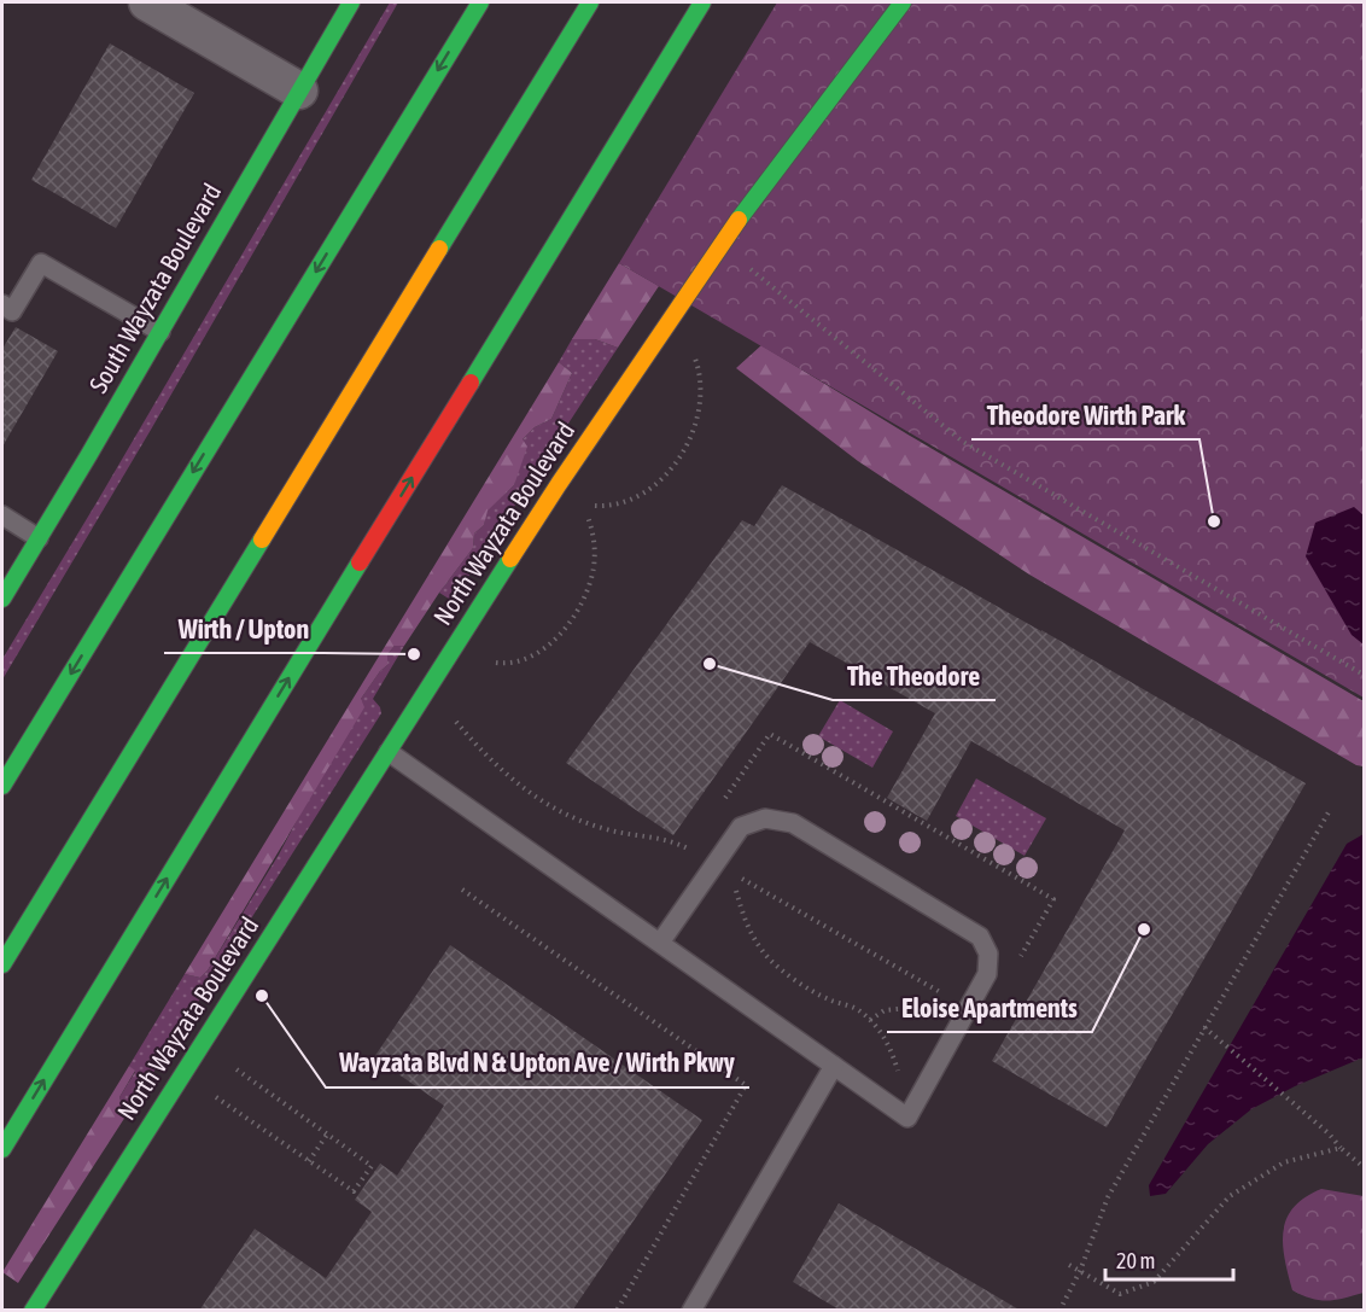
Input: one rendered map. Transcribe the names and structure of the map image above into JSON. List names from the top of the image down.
{
  "streets": {
    "main road": ["South Wayzata Boulevard", "North Wayzata Boulevard"]
  },
  "places": [
    "Theodore Wirth Park",
    "Wirth / Upton",
    "The Theodore",
    "Eloise Apartments",
    "Wayzata Blvd N & Upton Ave / Wirth Pkwy"
  ],
  "scale_bar": "20 m"
}
